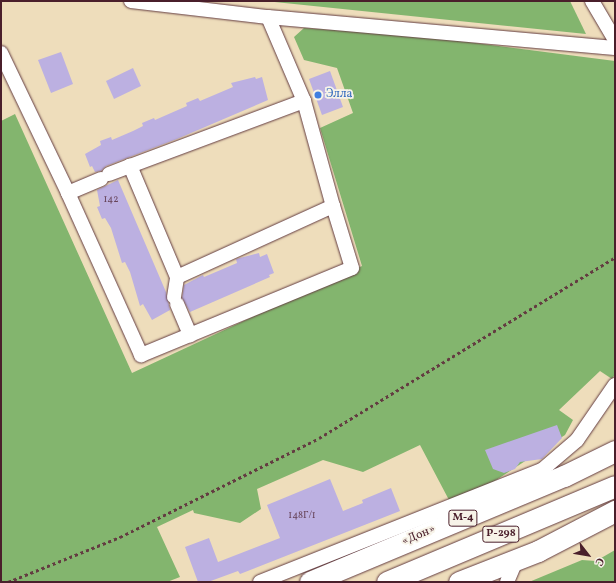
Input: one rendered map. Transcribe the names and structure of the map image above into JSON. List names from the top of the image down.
{
  "streets": {
    "highway": ["М-4", "Р-298", "«Дон»"]
  },
  "places": ["Элла"],
  "house_numbers": ["142", "148Г/1"],
  "north": "bottom right"
}
